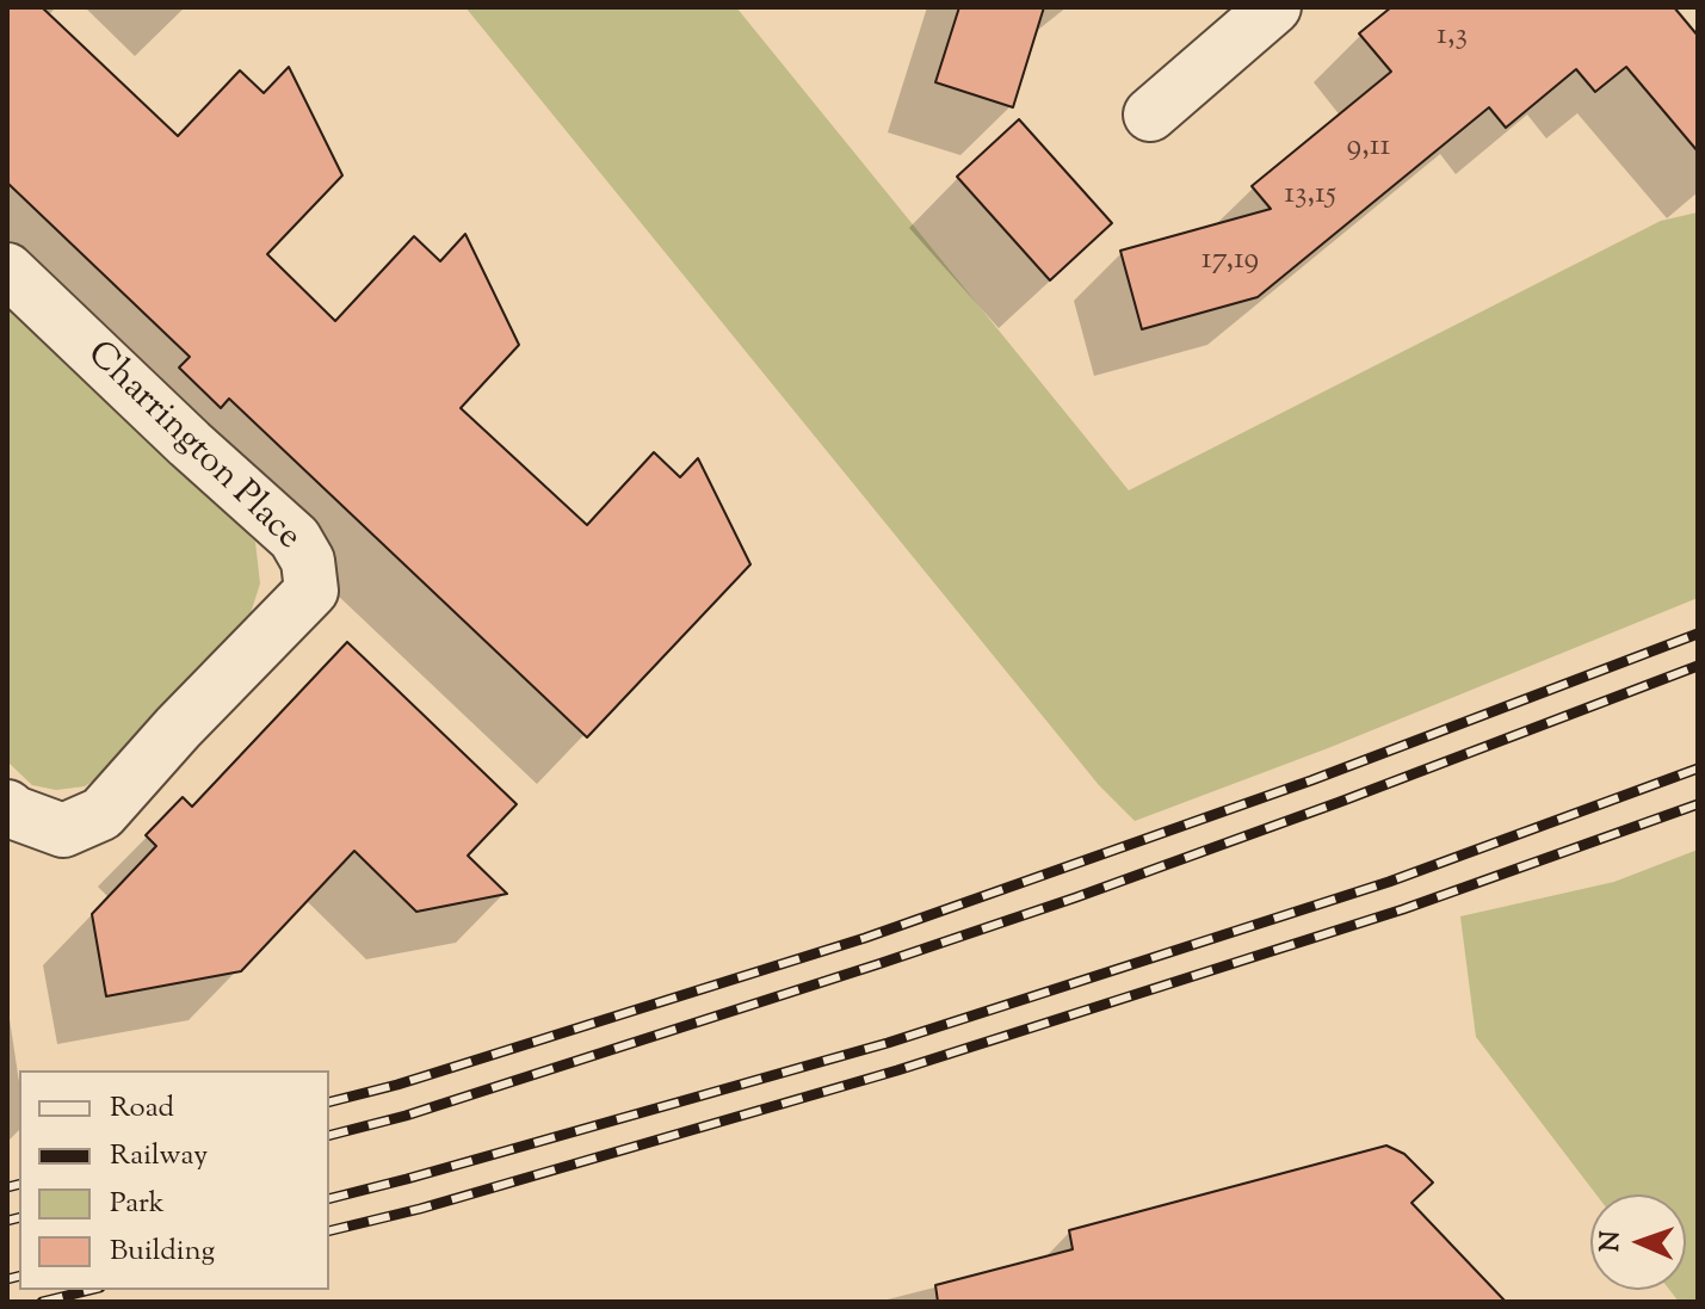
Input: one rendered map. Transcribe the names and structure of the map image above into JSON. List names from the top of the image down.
{
  "streets": {
    "street": ["Charrington Place"]
  },
  "house_numbers": [
    "1,3",
    "9,11",
    "13,15",
    "17,19"
  ],
  "legend": [
    "Road",
    "Railway",
    "Park",
    "Building"
  ],
  "north": "left"
}
